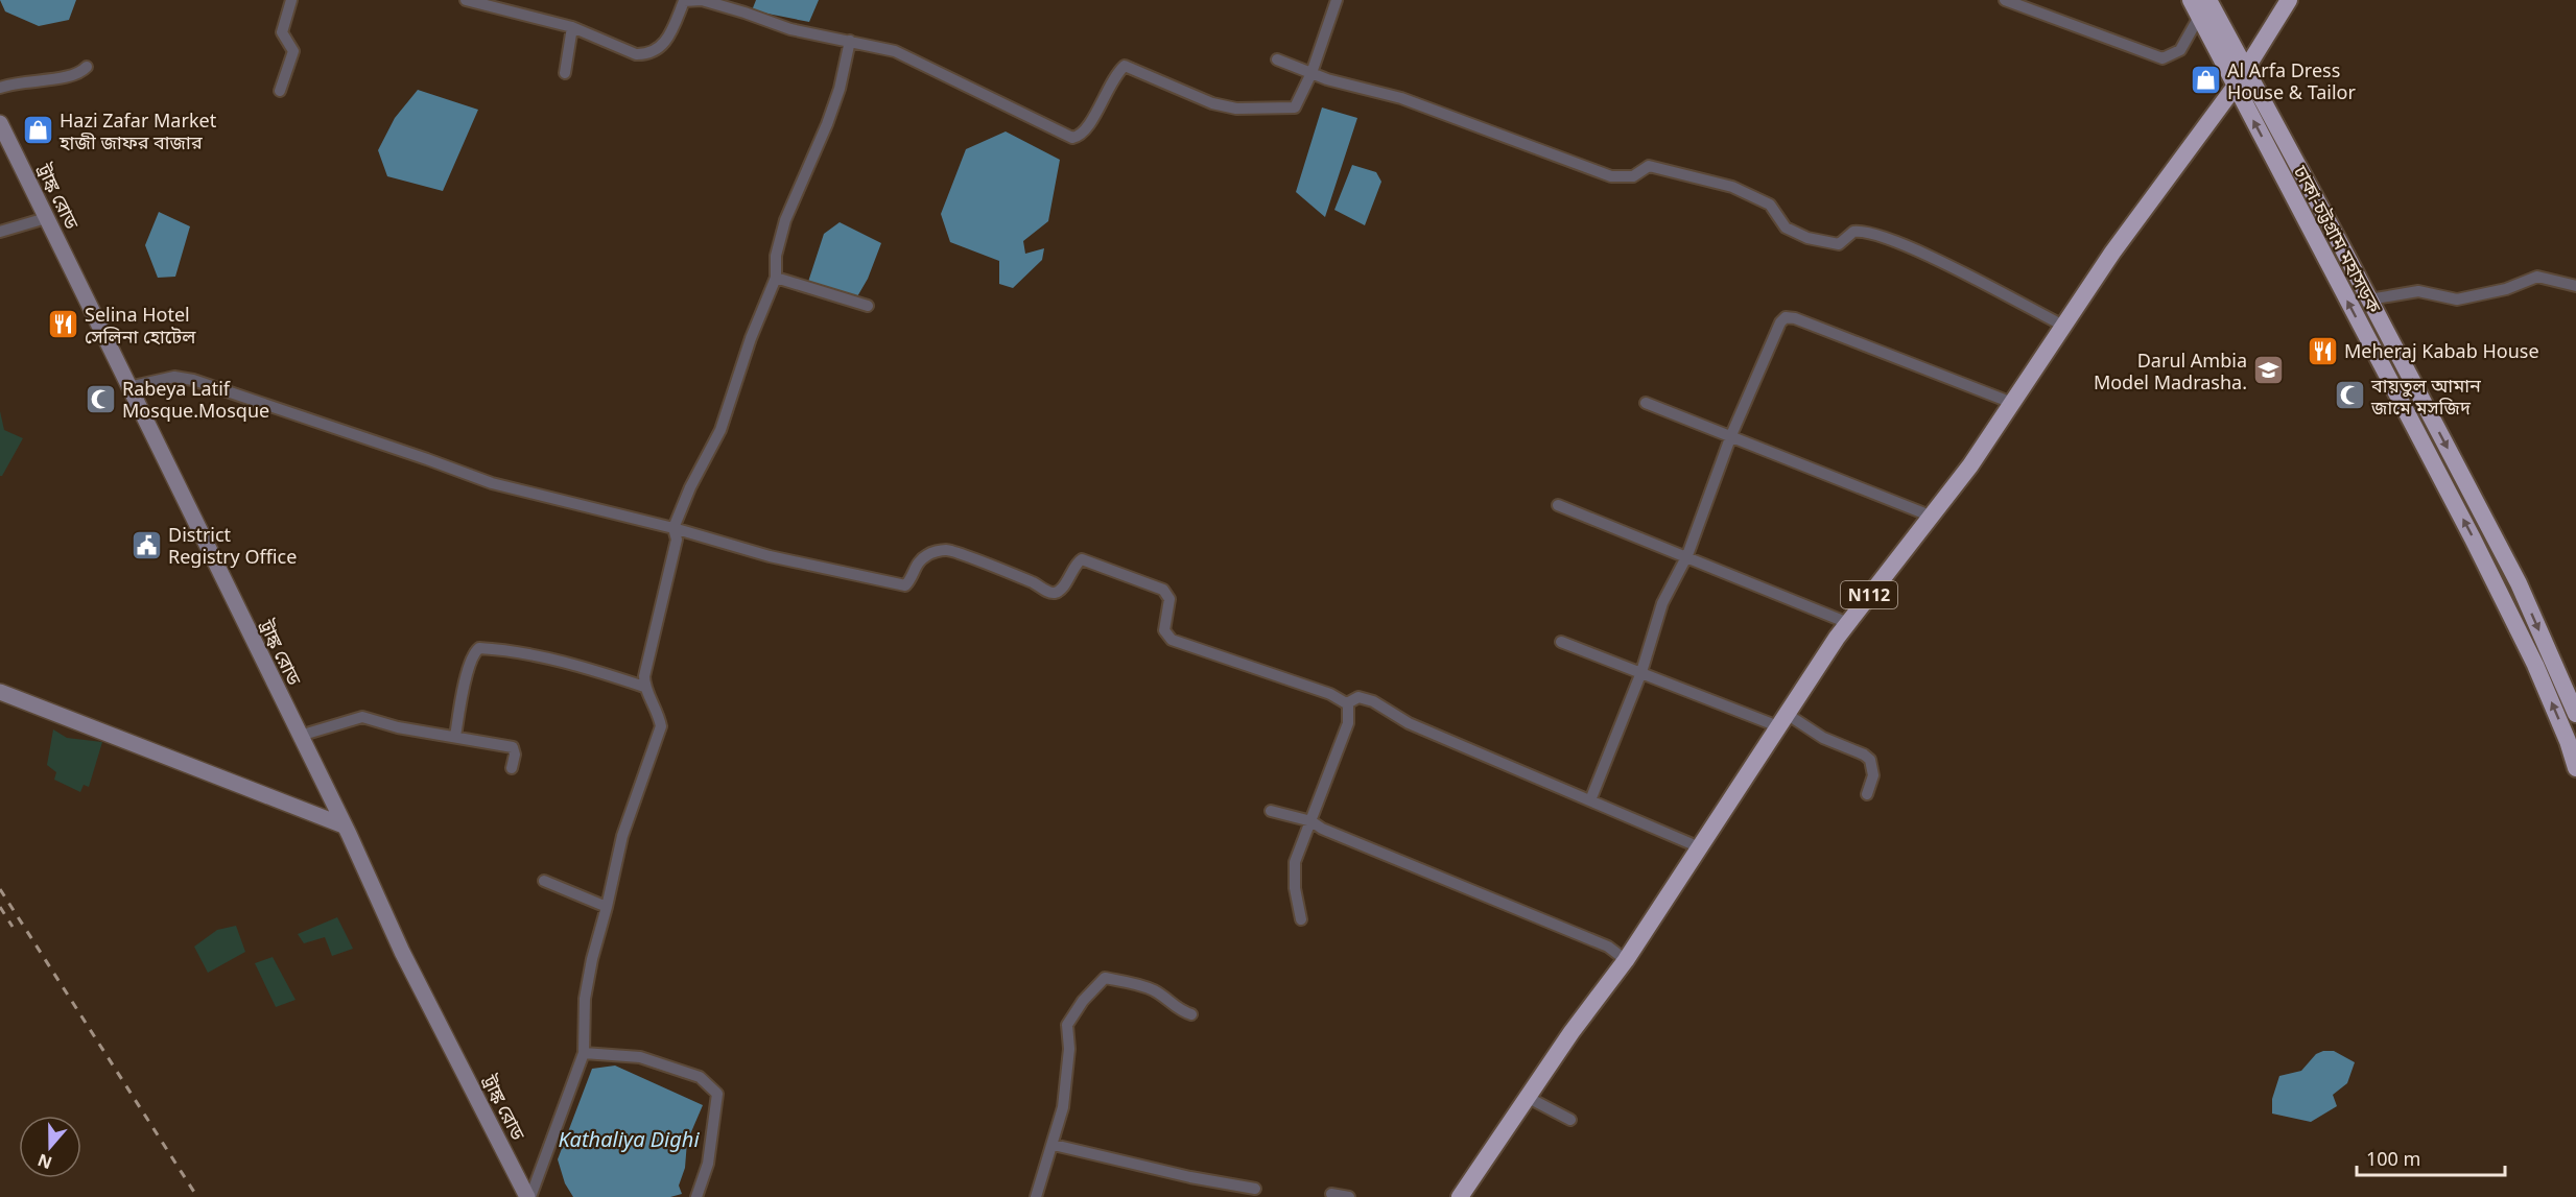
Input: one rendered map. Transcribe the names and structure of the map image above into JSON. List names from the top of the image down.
{
  "streets": {
    "highway": ["ঢাকা-চট্টগ্রাম মহাসড়ক", "N112"],
    "main road": ["ট্রাঙ্ক রোড"]
  },
  "crossings": [
    ["ঢাকা-চট্টগ্রাম মহাসড়ক", "N112"]
  ],
  "water": ["Kathaliya Dighi"],
  "places": {
    "shop": ["Al Arfa Dress House & Tailor", "Hazi Zafar Market হাজী জাফর বাজার"],
    "restaurant": ["Selina Hotel সেলিনা হোটেল", "Meheraj Kabab House"],
    "school or university": ["Darul Ambia Model Madrasha."],
    "mosque": ["বায়তুল আমান জামে মসজিদ", "Rabeya Latif Mosque.Mosque"],
    "public building": ["District Registry Office"]
  },
  "scale_bar": "100 m",
  "north": "bottom"
}
